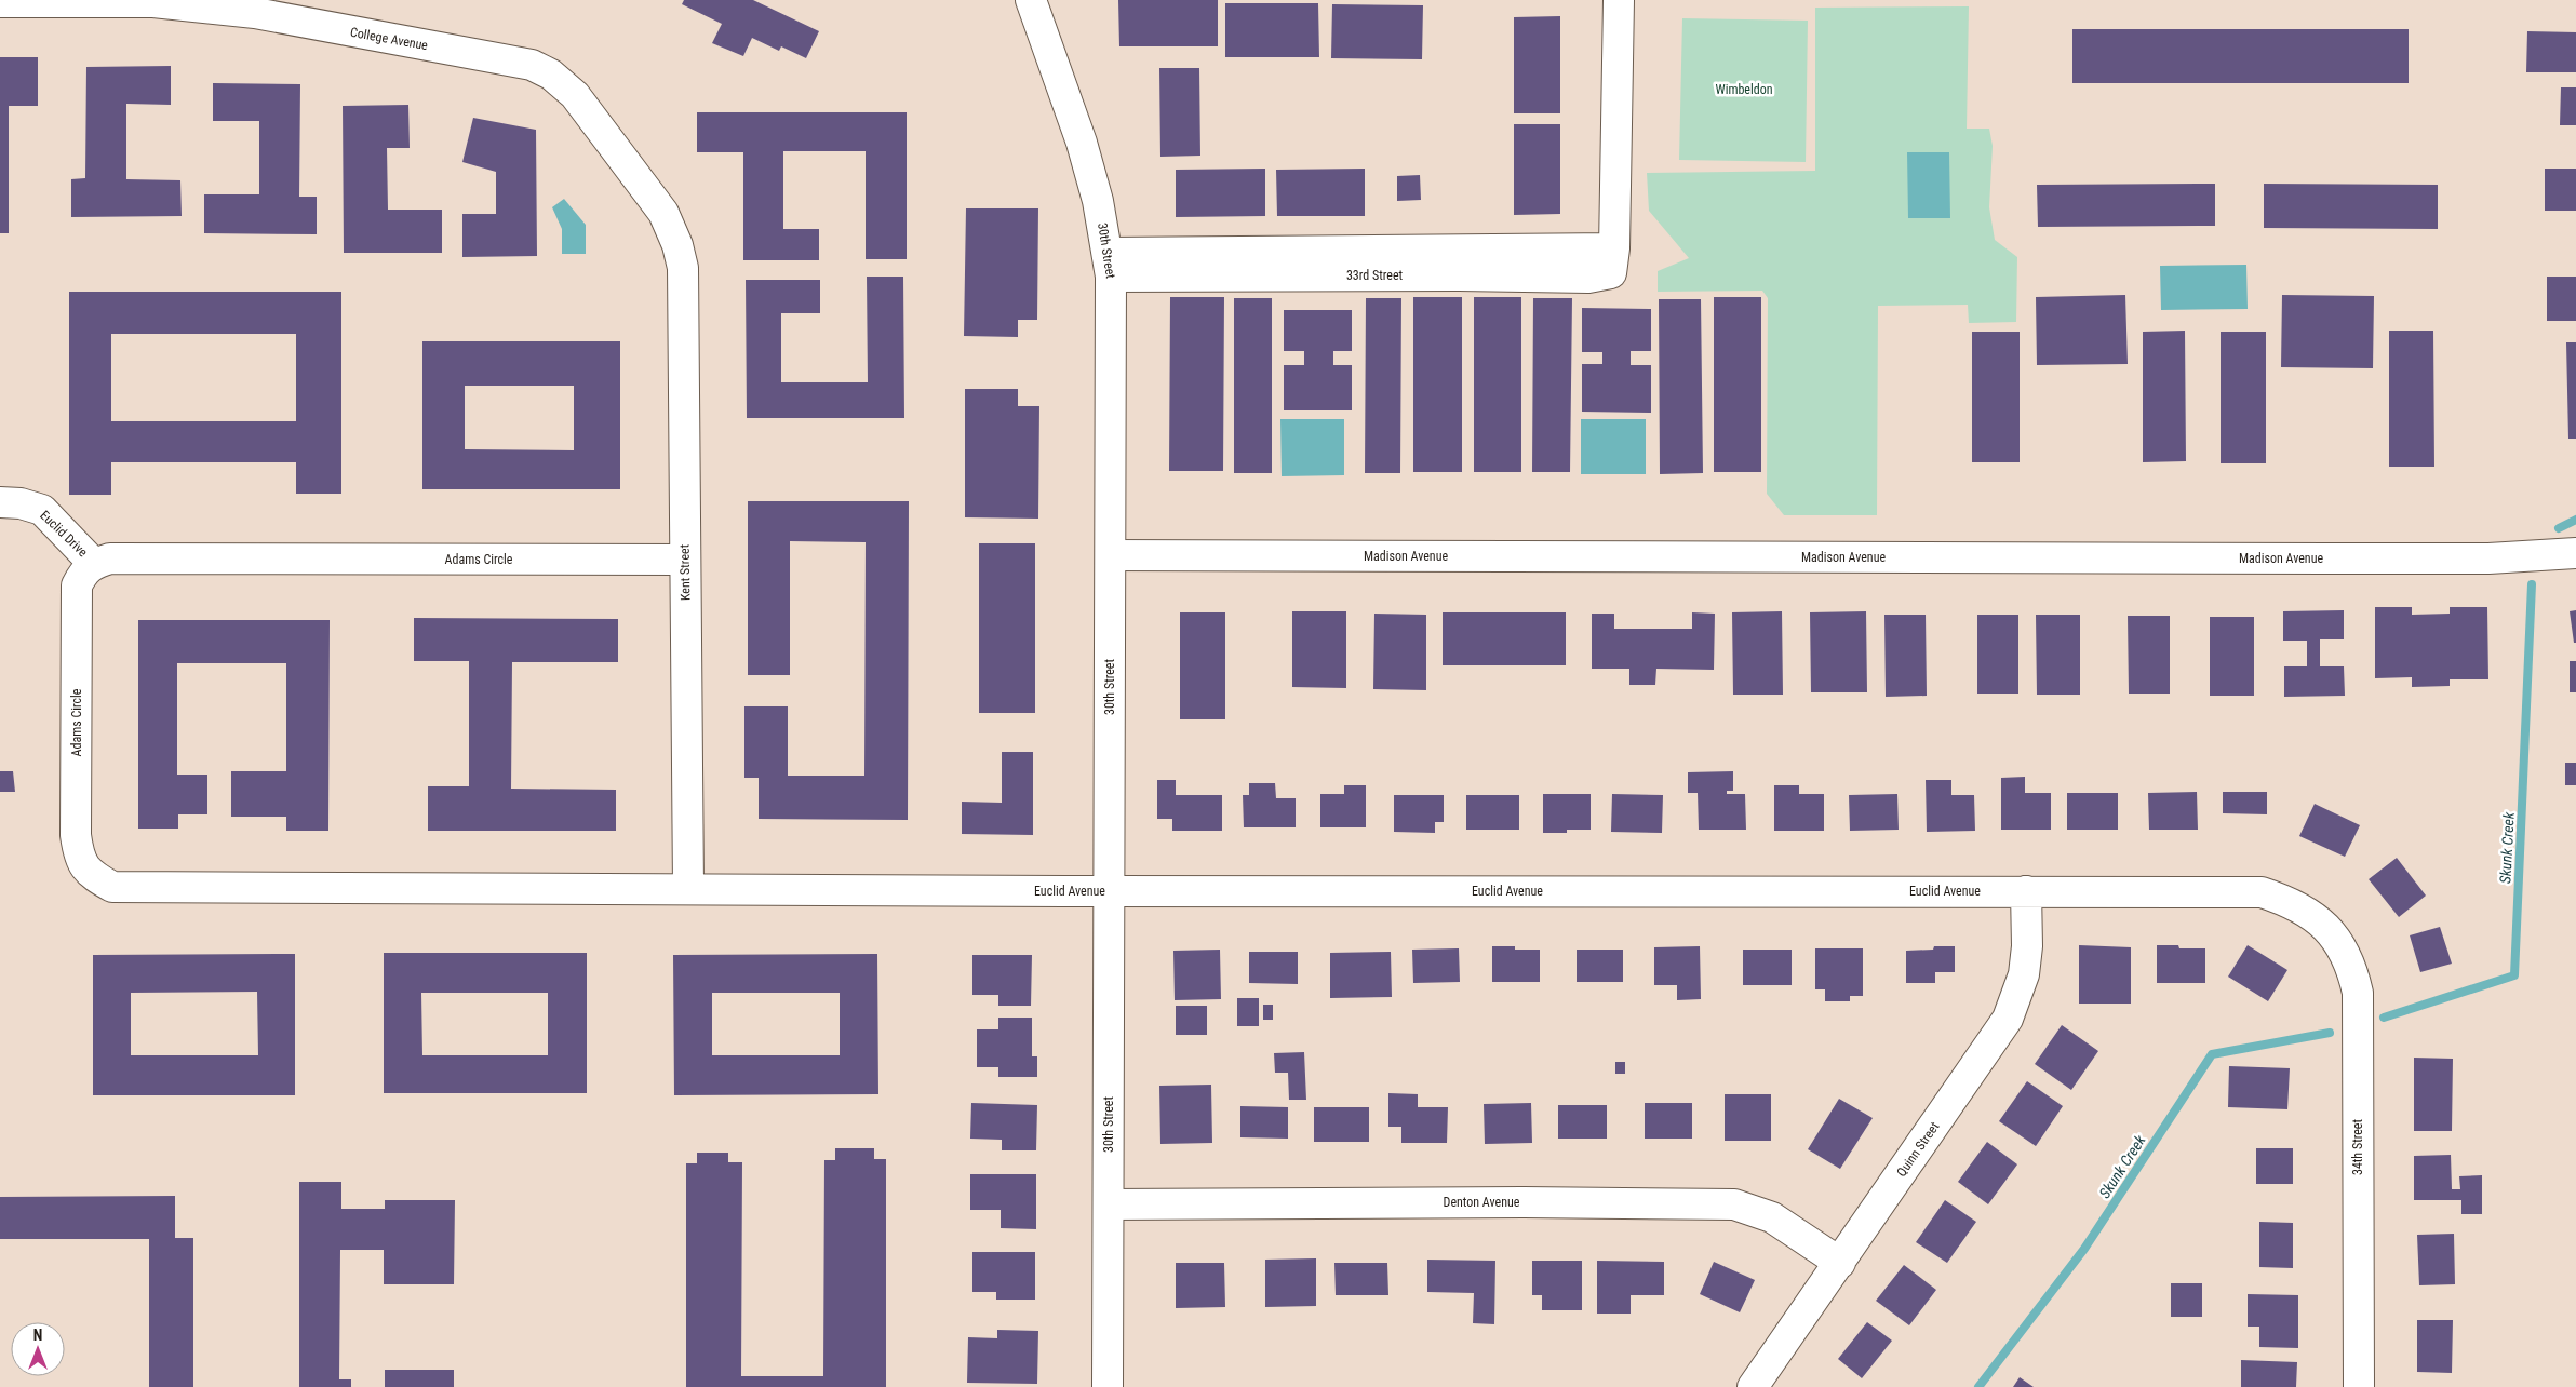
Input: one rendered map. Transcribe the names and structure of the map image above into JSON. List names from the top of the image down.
{
  "streets": {
    "street": [
      "College Avenue",
      "30th Street",
      "33rd Street",
      "Euclid Drive",
      "Madison Avenue",
      "Adams Circle",
      "Kent Street",
      "Euclid Avenue",
      "34th Street",
      "Quinn Street",
      "Denton Avenue"
    ]
  },
  "crossings": [
    ["College Avenue", "Kent Street"],
    ["30th Street", "33rd Street"],
    ["30th Street", "Madison Avenue"],
    ["30th Street", "Euclid Avenue"],
    ["30th Street", "Denton Avenue"],
    ["Euclid Drive", "Adams Circle"],
    ["Adams Circle", "Kent Street"],
    ["Adams Circle", "Euclid Avenue"],
    ["Kent Street", "Euclid Avenue"],
    ["Euclid Avenue", "34th Street"],
    ["Euclid Avenue", "Quinn Street"],
    ["Quinn Street", "Denton Avenue"]
  ],
  "water": ["Skunk Creek"],
  "parks": ["Wimbeldon"],
  "north": "top"
}
